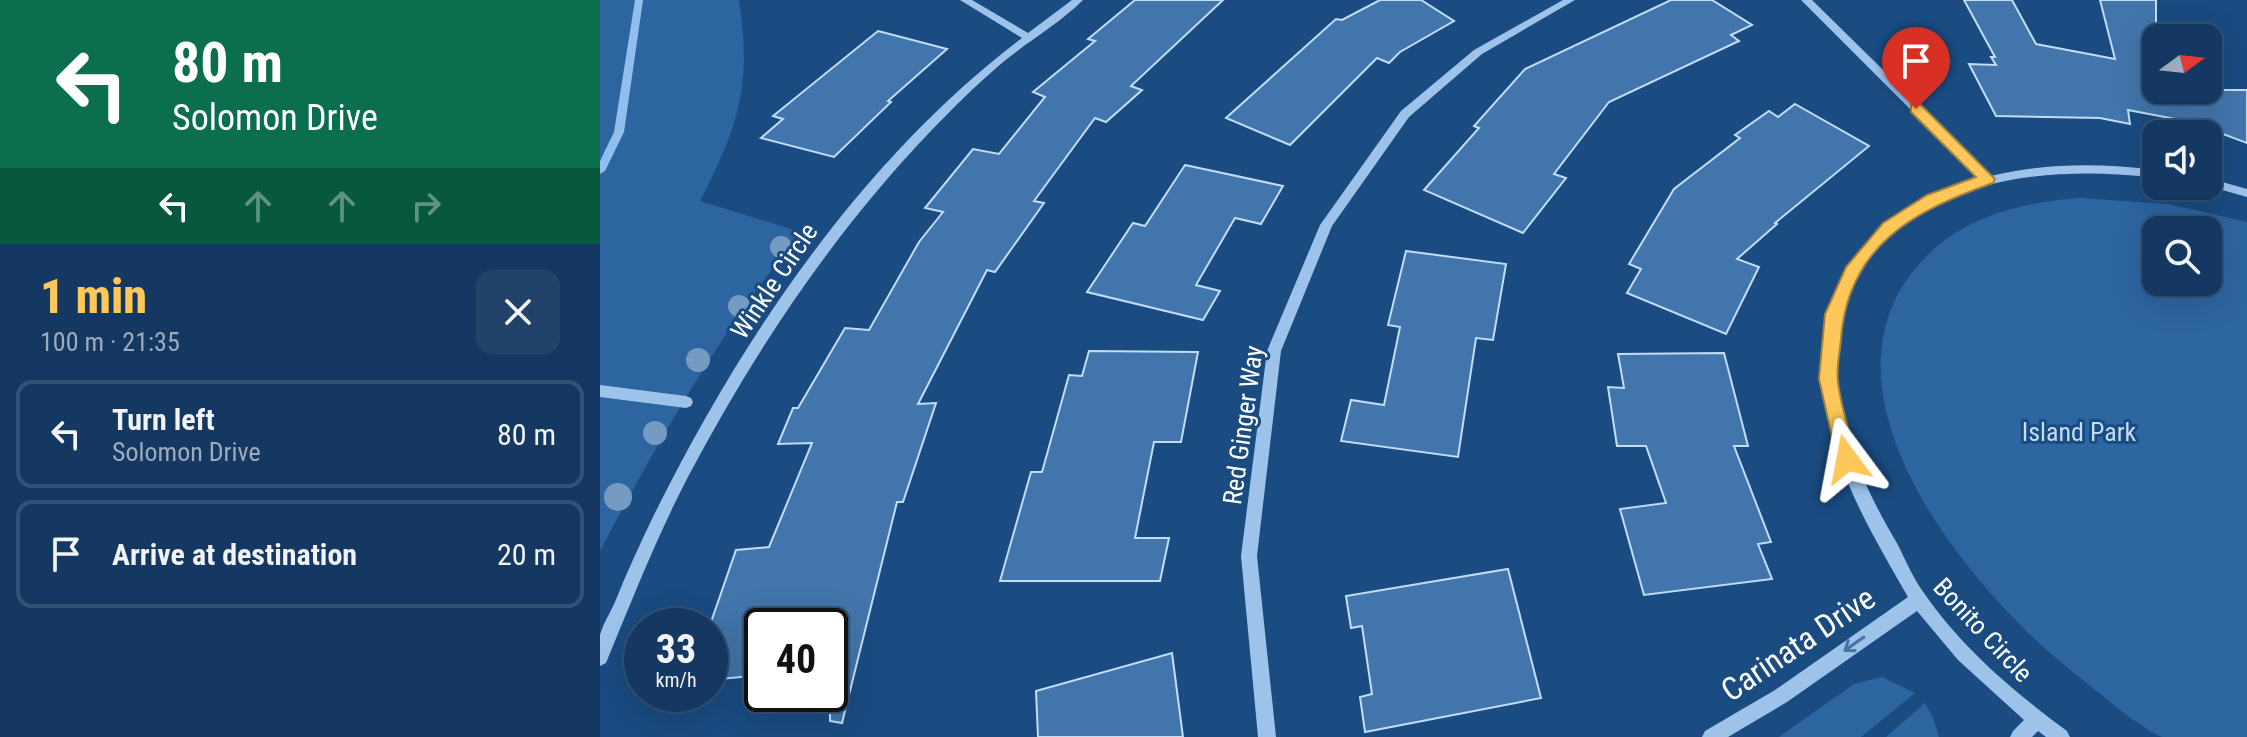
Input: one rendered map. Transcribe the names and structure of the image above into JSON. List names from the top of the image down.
{
  "streets": {
    "street": [
      "Winkle Circle",
      "Red Ginger Way",
      "Bonito Circle",
      "Carinata Drive"
    ]
  },
  "crossings": [
    ["Bonito Circle", "Carinata Drive"]
  ],
  "one_way": ["Carinata Drive"],
  "parks": ["Island Park"],
  "north": "right",
  "page": {
    "turn": ["80 m", "Solomon Drive"],
    "heading": ["1 min", "100 m · 21:35"],
    "list": [
      {
        "name": "Turn left",
        "note": "Solomon Drive",
        "value": "80 m"
      },
      {
        "name": "Arrive at destination",
        "value": "20 m"
      }
    ],
    "speed": "33 km/h",
    "limit": "40"
  }
}
